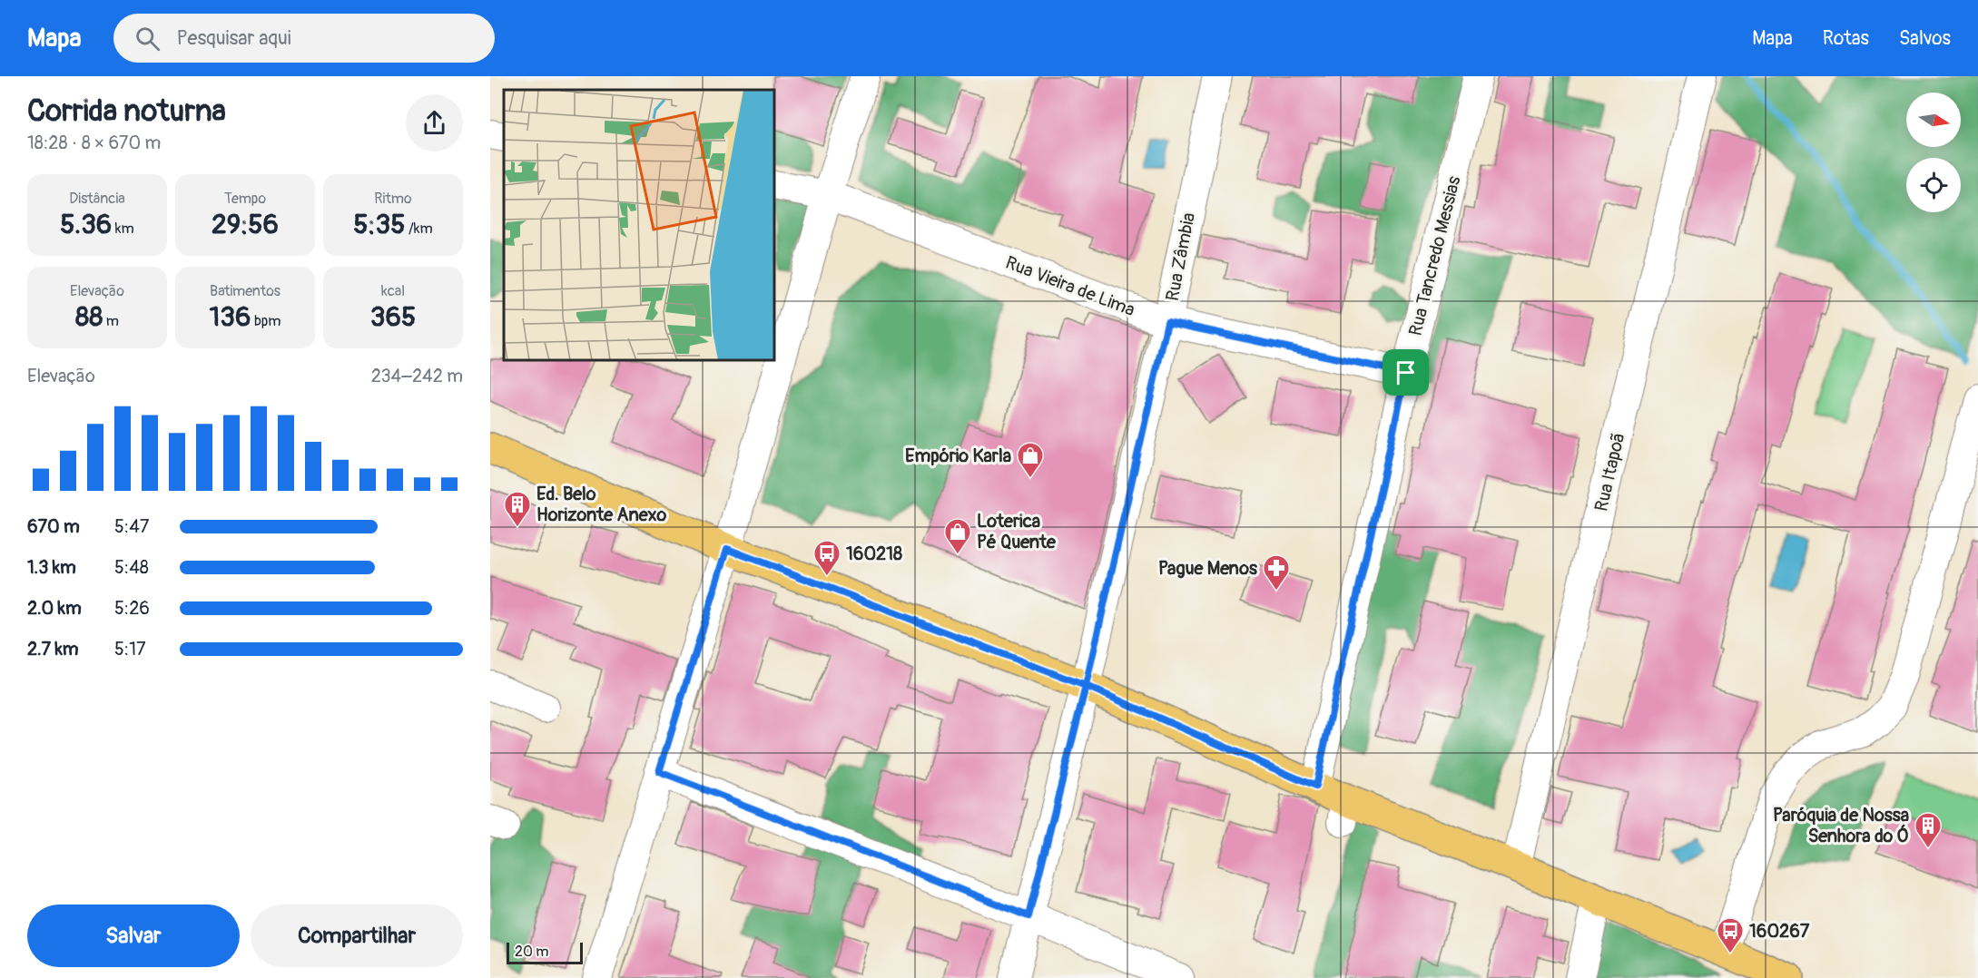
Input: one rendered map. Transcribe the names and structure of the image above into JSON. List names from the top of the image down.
{
  "streets": {
    "street": [
      "Rua Tancredo Messias",
      "Rua Zâmbia",
      "Rua Vieira de Lima",
      "Rua Itapoã"
    ]
  },
  "crossings": [
    ["Rua Tancredo Messias", "Rua Vieira de Lima"],
    ["Rua Zâmbia", "Rua Vieira de Lima"]
  ],
  "places": {
    "shop": ["Empório Karla", "Loterica Pé Quente"],
    "building": ["Ed. Belo Horizonte Anexo", "Paróquia de Nossa Senhora do Ó"],
    "bus stop": ["160218", "160267"],
    "pharmacy": ["Pague Menos"]
  },
  "scale_bar": "20 m",
  "north": "right",
  "page": {
    "header": "Mapa",
    "search": "Pesquisar aqui",
    "nav": ["Mapa", "Rotas", "Salvos"],
    "heading": ["Corrida noturna", "18:28 · 8 × 670 m"],
    "stats": [
      ["Distância", "5.36 km"],
      ["Tempo", "29:56"],
      ["Ritmo", "5:35 /km"],
      ["Elevação", "88 m"],
      ["Batimentos", "136 bpm"],
      ["kcal", "365"]
    ],
    "chart": ["Elevação", "234–242 m"],
    "list": [
      {
        "name": "670 m",
        "note": "5:47"
      },
      {
        "name": "1.3 km",
        "note": "5:48"
      },
      {
        "name": "2.0 km",
        "note": "5:26"
      },
      {
        "name": "2.7 km",
        "note": "5:17"
      }
    ],
    "buttons": ["Salvar", "Compartilhar"],
    "scale": "20 m"
  }
}
